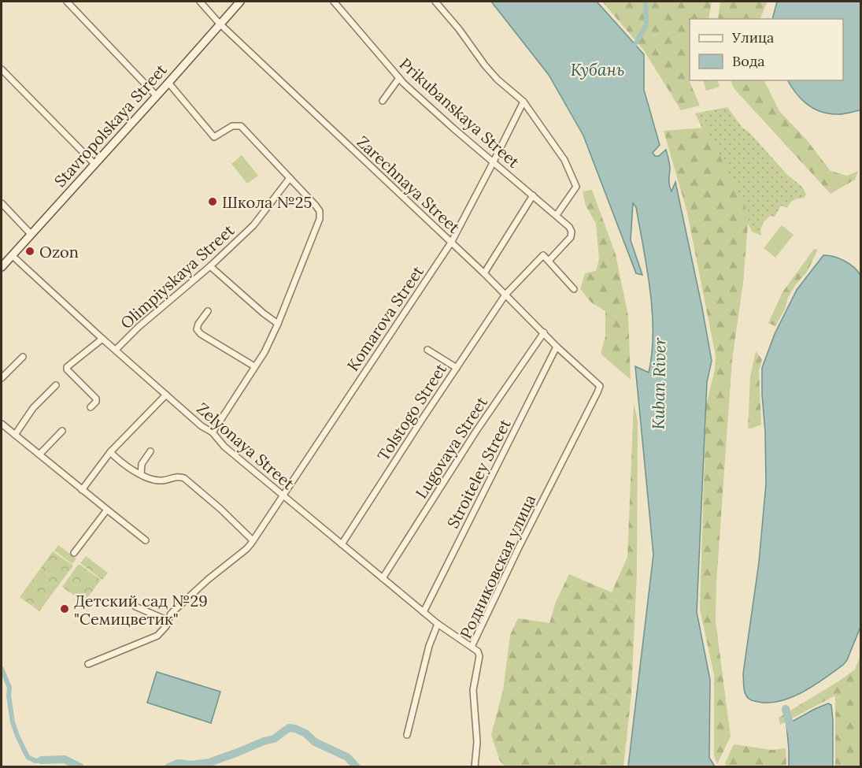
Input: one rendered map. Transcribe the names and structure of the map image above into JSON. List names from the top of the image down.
{
  "streets": {
    "main road": ["Stavropolskaya Street"],
    "street": [
      "Prikubanskaya Street",
      "Zarechnaya Street",
      "Olimpiyskaya Street",
      "Komarova Street",
      "Tolstogo Street",
      "Zelyonaya Street",
      "Lugovaya Street",
      "Stroiteley Street",
      "Родниковская улица"
    ]
  },
  "crossings": [
    ["Prikubanskaya Street", "Komarova Street"],
    ["Prikubanskaya Street", "Tolstogo Street"],
    ["Stavropolskaya Street", "Zarechnaya Street"],
    ["Stavropolskaya Street", "Zelyonaya Street"],
    ["Zarechnaya Street", "Komarova Street"],
    ["Zarechnaya Street", "Tolstogo Street"],
    ["Zarechnaya Street", "Lugovaya Street"],
    ["Zarechnaya Street", "Stroiteley Street"],
    ["Zarechnaya Street", "Родниковская улица"],
    ["Olimpiyskaya Street", "Zelyonaya Street"],
    ["Komarova Street", "Zelyonaya Street"],
    ["Tolstogo Street", "Zelyonaya Street"],
    ["Zelyonaya Street", "Lugovaya Street"],
    ["Zelyonaya Street", "Stroiteley Street"],
    ["Zelyonaya Street", "Родниковская улица"]
  ],
  "water": ["Кубань", "Kuban River"],
  "places": ["Школа №25", "Ozon", "Детский сад №29 \"Семицветик\""],
  "legend": ["Улица", "Вода"]
}
